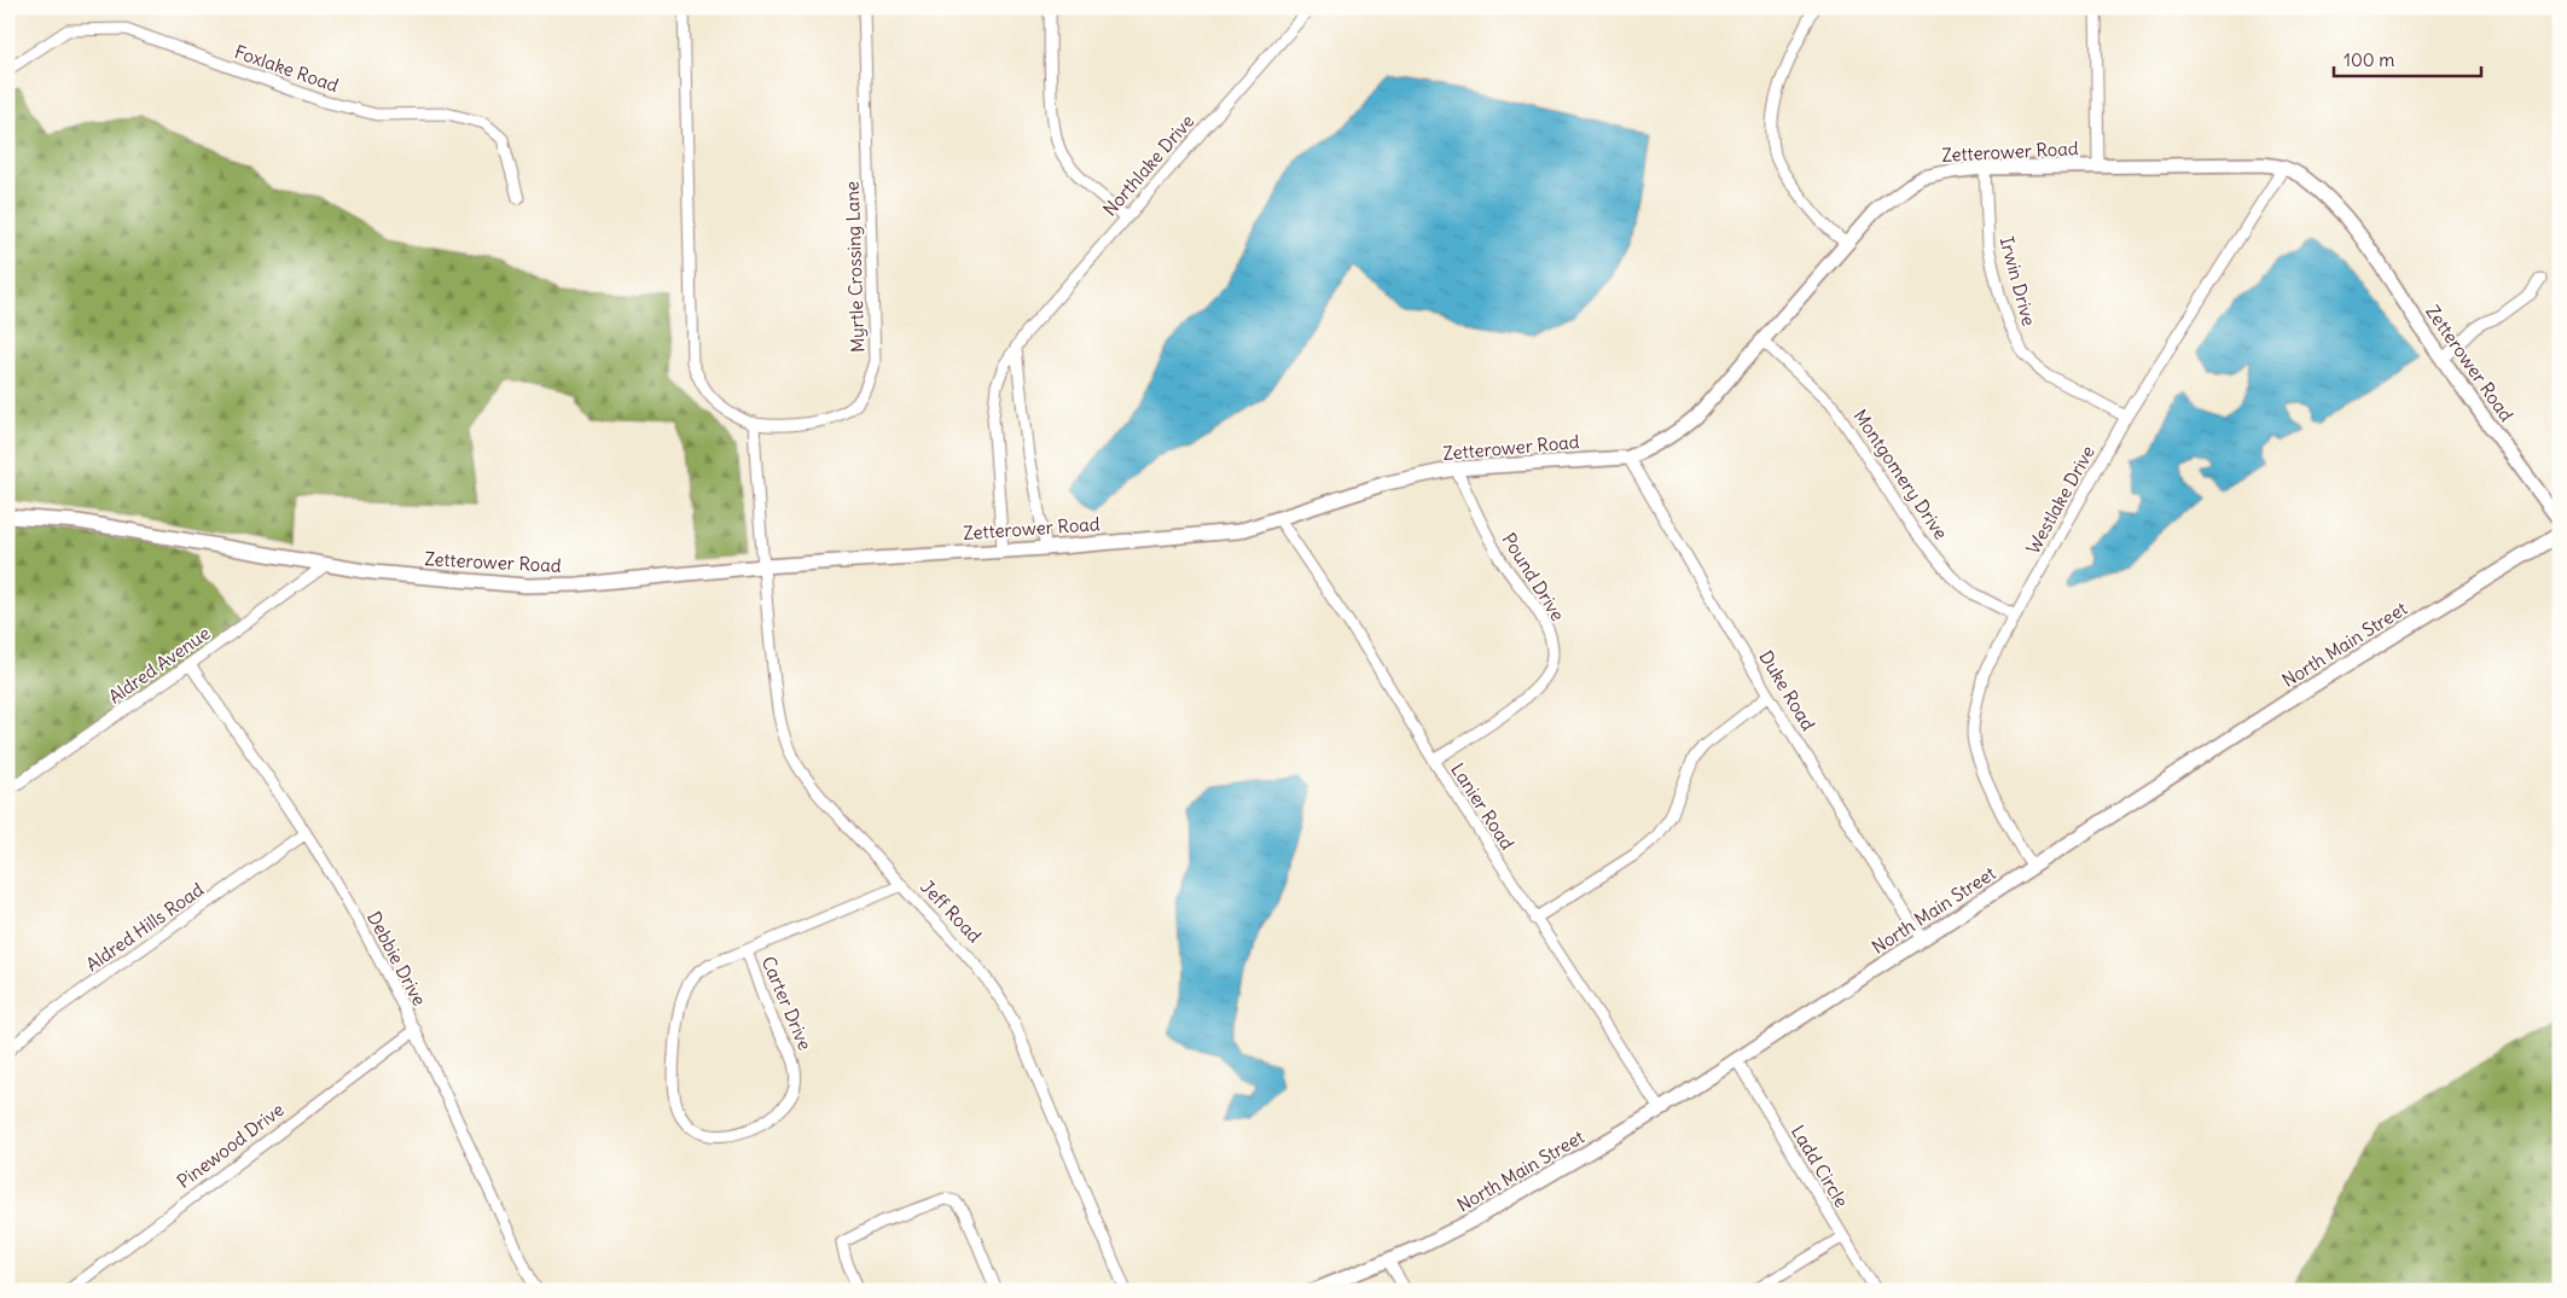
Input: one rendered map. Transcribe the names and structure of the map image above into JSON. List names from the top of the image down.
{
  "streets": {
    "street": [
      "Foxlake Road",
      "Zetterower Road",
      "Northlake Drive",
      "Myrtle Crossing Lane",
      "Irwin Drive",
      "Montgomery Drive",
      "Westlake Drive",
      "Pound Drive",
      "North Main Street",
      "Aldred Avenue",
      "Duke Road",
      "Lanier Road",
      "Jeff Road",
      "Aldred Hills Road",
      "Debbie Drive",
      "Carter Drive",
      "Pinewood Drive",
      "Ladd Circle"
    ]
  },
  "crossings": [
    ["Zetterower Road", "Northlake Drive"],
    ["Zetterower Road", "Irwin Drive"],
    ["Zetterower Road", "Montgomery Drive"],
    ["Zetterower Road", "Westlake Drive"],
    ["Zetterower Road", "Pound Drive"],
    ["Zetterower Road", "Aldred Avenue"],
    ["Zetterower Road", "Duke Road"],
    ["Zetterower Road", "Lanier Road"],
    ["Zetterower Road", "Jeff Road"],
    ["Myrtle Crossing Lane", "Jeff Road"],
    ["Irwin Drive", "Westlake Drive"],
    ["Montgomery Drive", "Westlake Drive"],
    ["Westlake Drive", "North Main Street"],
    ["Pound Drive", "Lanier Road"],
    ["North Main Street", "Duke Road"],
    ["North Main Street", "Lanier Road"],
    ["North Main Street", "Ladd Circle"],
    ["Aldred Avenue", "Debbie Drive"],
    ["Jeff Road", "Carter Drive"],
    ["Aldred Hills Road", "Debbie Drive"],
    ["Debbie Drive", "Pinewood Drive"]
  ],
  "scale_bar": "100 m"
}
